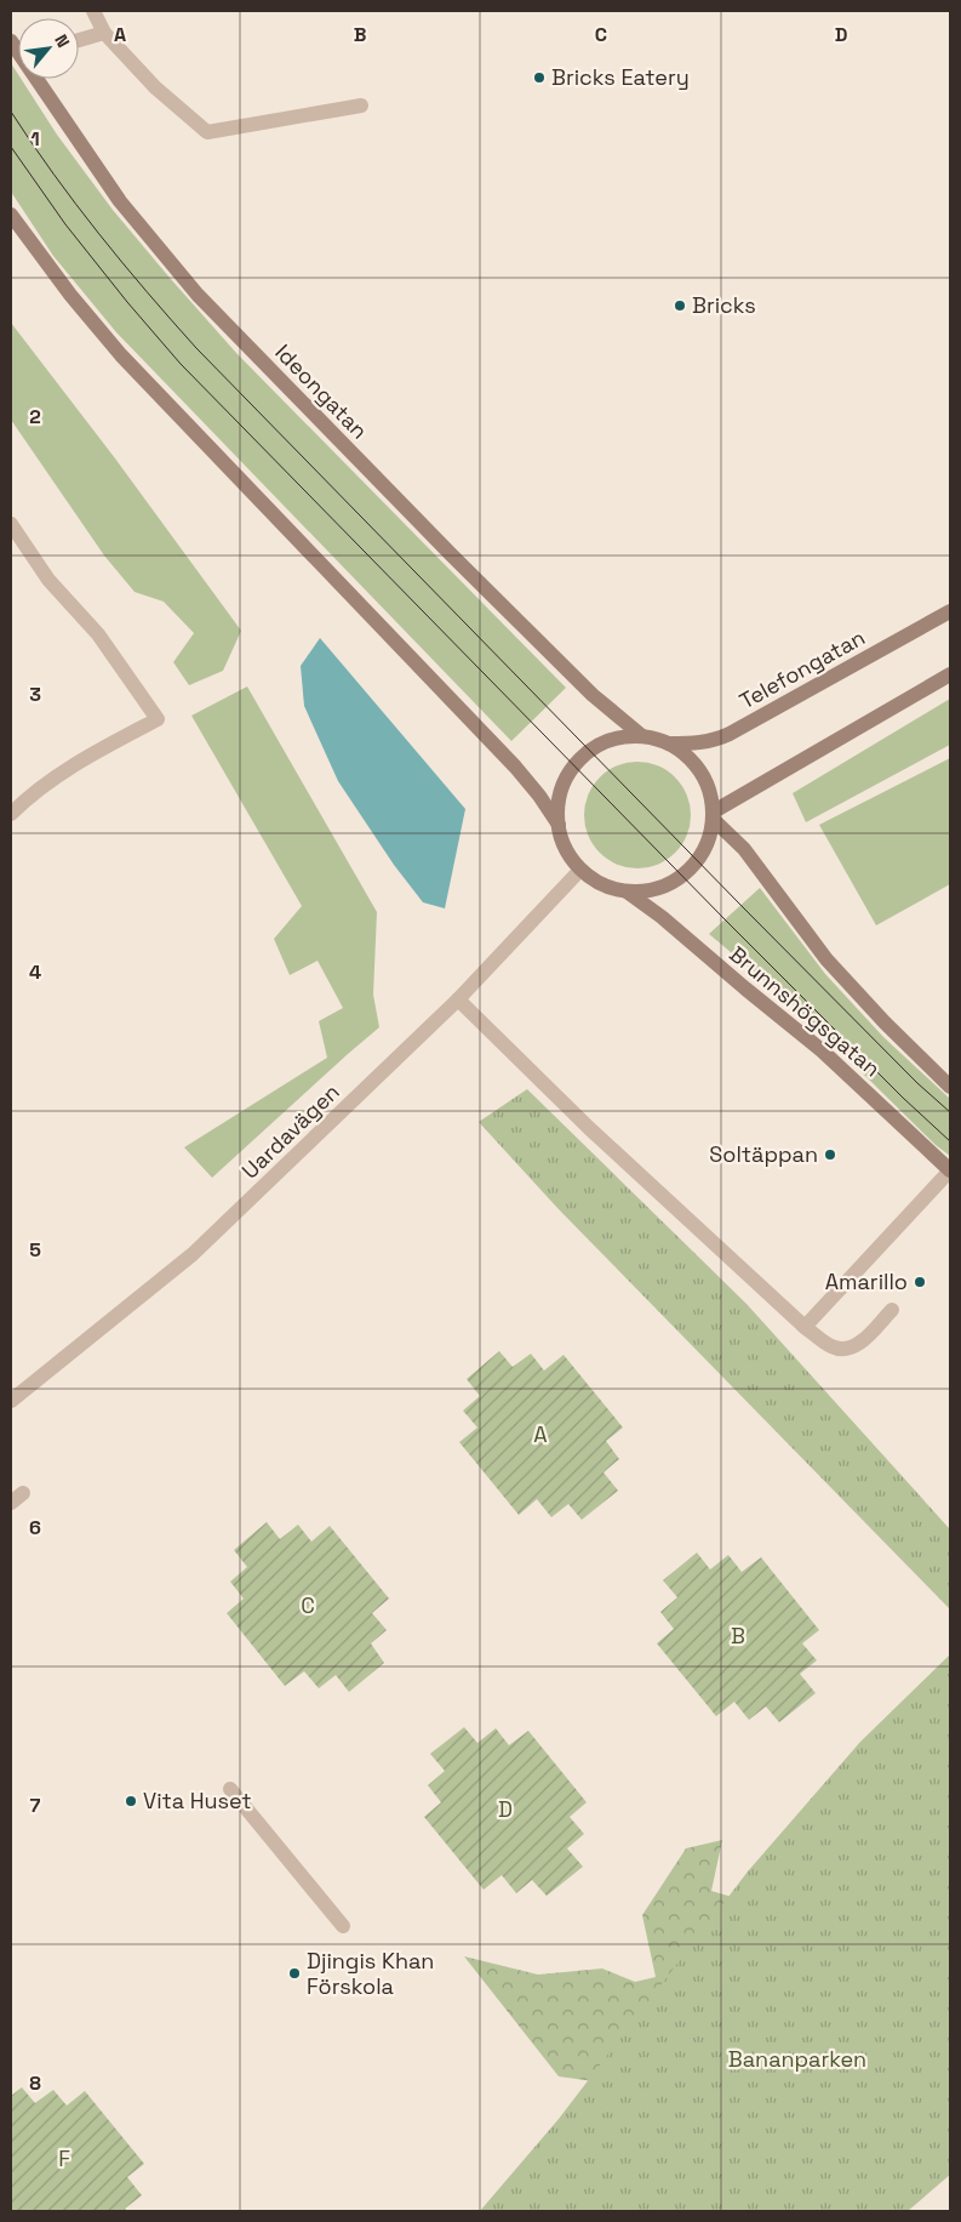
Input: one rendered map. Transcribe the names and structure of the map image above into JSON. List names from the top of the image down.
{
  "streets": {
    "street": [
      "Ideongatan",
      "Telefongatan",
      "Brunnshögsgatan",
      "Uardavägen"
    ]
  },
  "crossings": [
    ["Ideongatan", "Telefongatan"],
    ["Ideongatan", "Brunnshögsgatan"],
    ["Ideongatan", "Uardavägen"],
    ["Telefongatan", "Brunnshögsgatan"],
    ["Telefongatan", "Uardavägen"],
    ["Brunnshögsgatan", "Uardavägen"]
  ],
  "parks": [
    "A",
    "C",
    "B",
    "D",
    "Bananparken",
    "F"
  ],
  "places": [
    "Bricks Eatery",
    "Bricks",
    "Soltäppan",
    "Amarillo",
    "Vita Huset",
    "Djingis Khan Förskola"
  ],
  "north": "top right",
  "grid": {
    "columns": [
      "A",
      "B",
      "C",
      "D"
    ],
    "rows": [
      "1",
      "2",
      "3",
      "4",
      "5",
      "6",
      "7",
      "8"
    ]
  }
}
